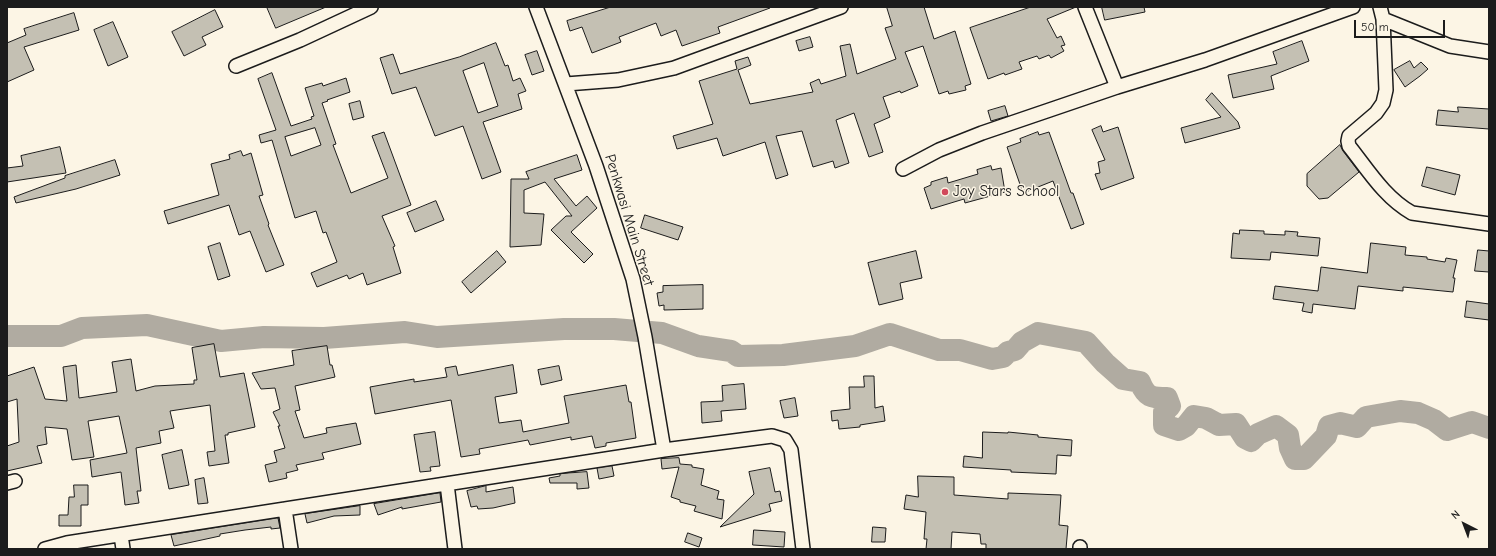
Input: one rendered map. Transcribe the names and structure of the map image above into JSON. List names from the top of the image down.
{
  "streets": {
    "street": ["Penkwasi Main Street"]
  },
  "places": ["Joy Stars School"],
  "scale_bar": "50 m",
  "north": "top left"
}
